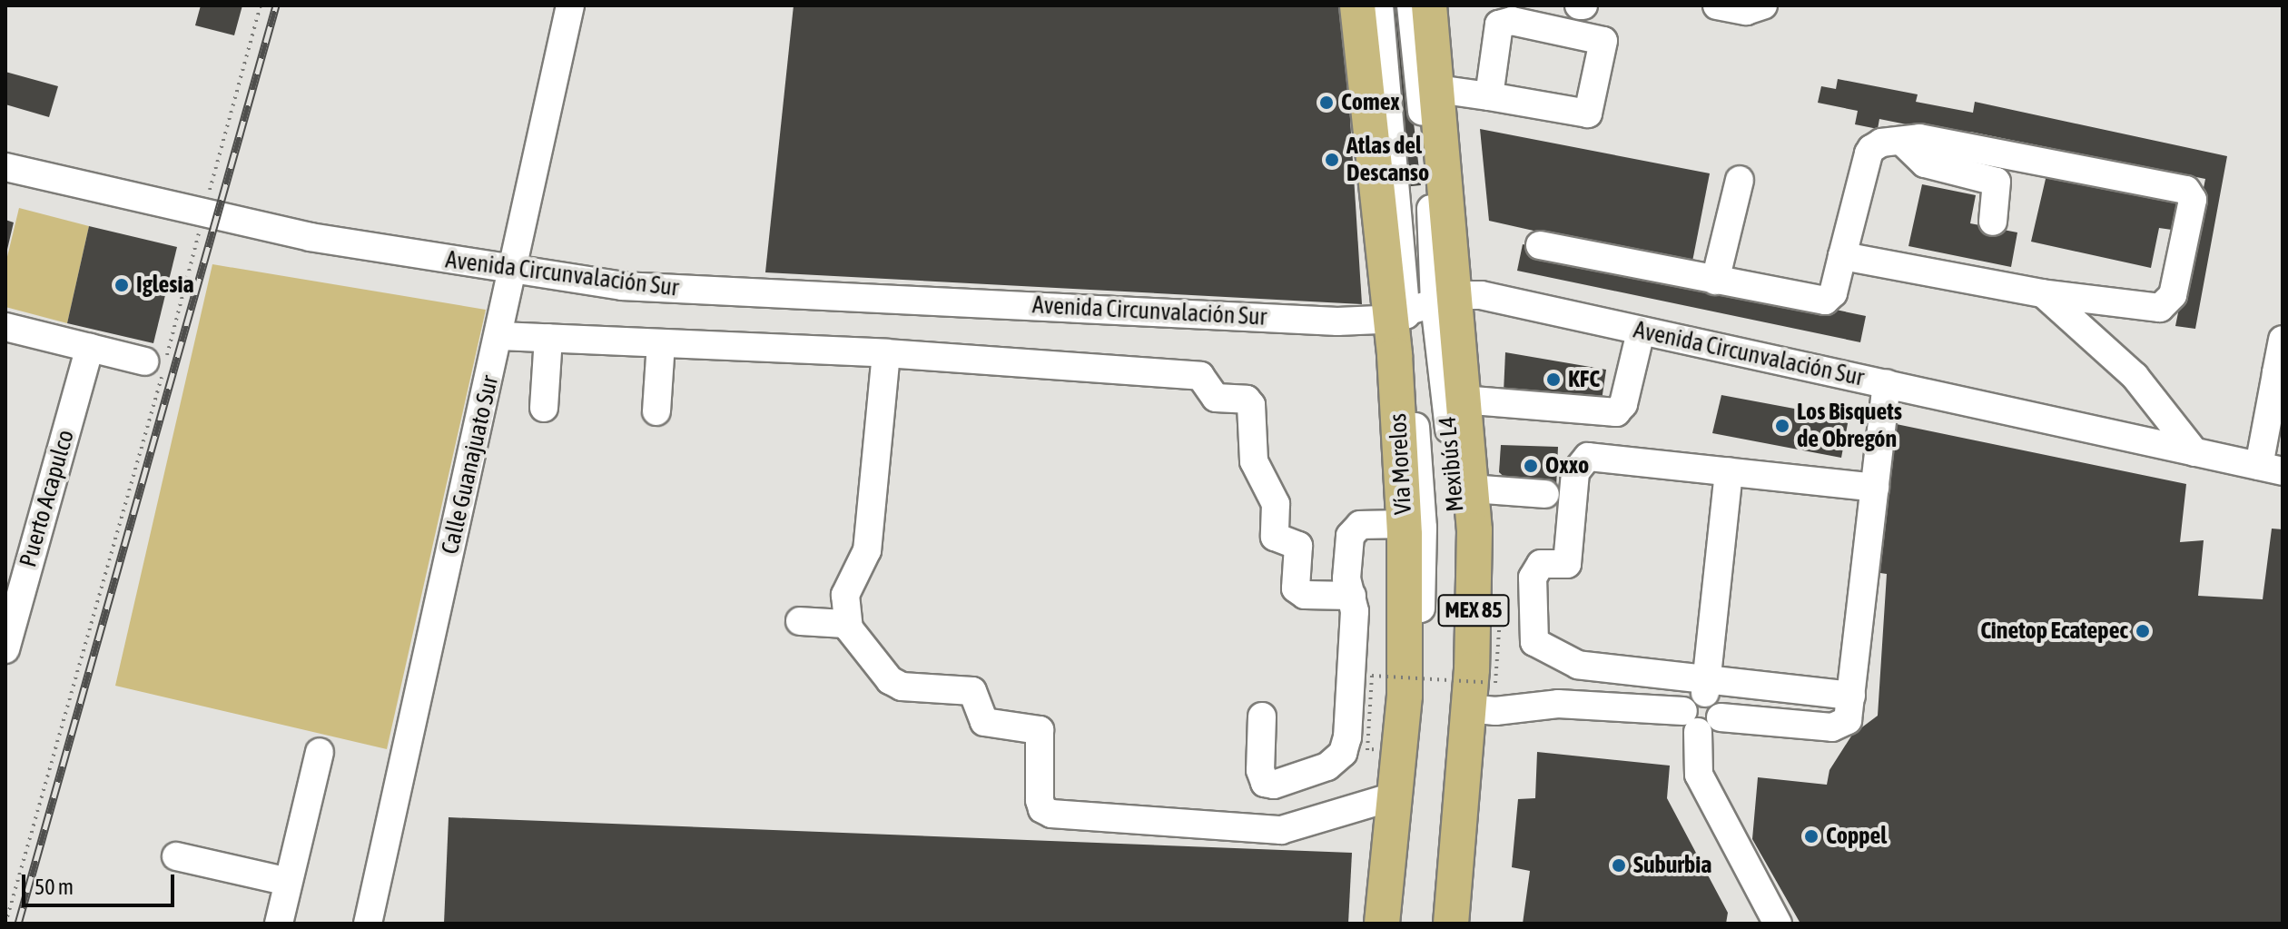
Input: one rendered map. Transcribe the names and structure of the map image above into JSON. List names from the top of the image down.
{
  "streets": {
    "main road": ["Vía Morelos", "MEX 85"],
    "street": [
      "Avenida Circunvalación Sur",
      "Mexibús L4",
      "Calle Guanajuato Sur",
      "Puerto Acapulco"
    ]
  },
  "crossings": [
    ["Avenida Circunvalación Sur", "Vía Morelos"],
    ["Avenida Circunvalación Sur", "Mexibús L4"],
    ["Avenida Circunvalación Sur", "Calle Guanajuato Sur"],
    ["Avenida Circunvalación Sur", "MEX 85"],
    ["Vía Morelos", "Mexibús L4"],
    ["Mexibús L4", "MEX 85"]
  ],
  "places": [
    "Comex",
    "Atlas del Descanso",
    "Iglesia",
    "KFC",
    "Los Bisquets de Obregón",
    "Oxxo",
    "Cinetop Ecatepec",
    "Coppel",
    "Suburbia"
  ],
  "scale_bar": "50 m"
}
